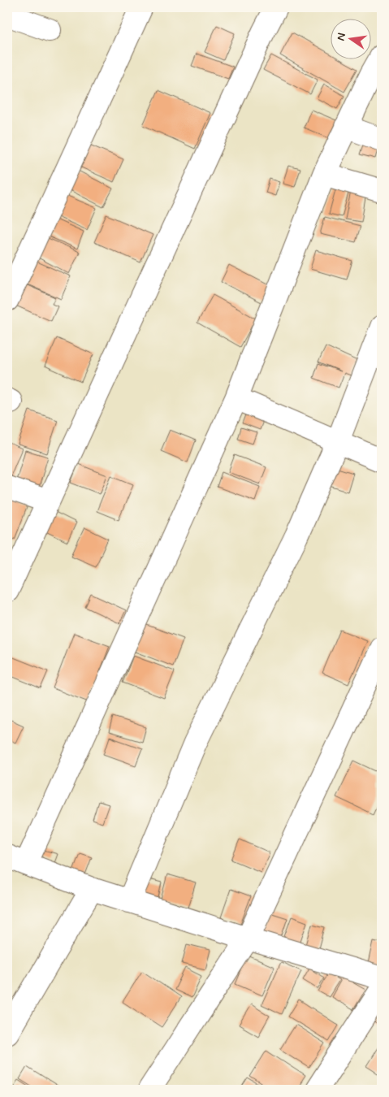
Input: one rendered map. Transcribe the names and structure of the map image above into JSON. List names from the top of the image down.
{
  "north": "left"
}
